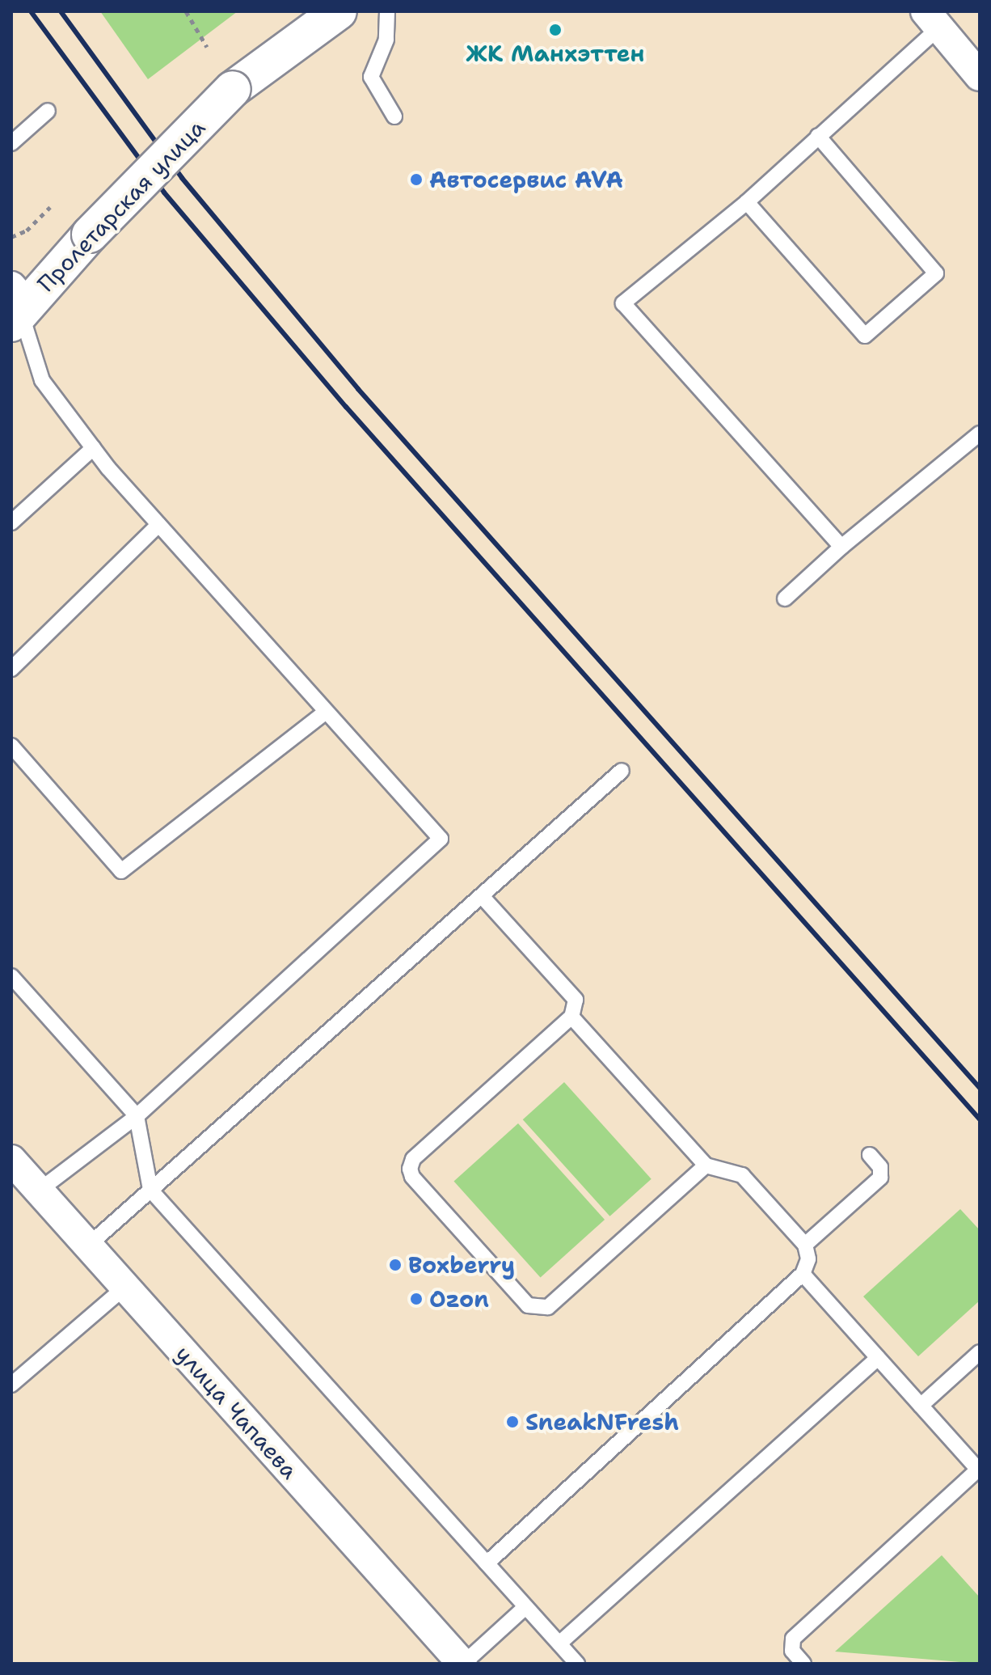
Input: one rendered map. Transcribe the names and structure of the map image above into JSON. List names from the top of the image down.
{
  "streets": {
    "street": ["Пролетарская улица", "улица Чапаева"]
  },
  "places": [
    "ЖК Манхэттен",
    "Автосервис AVA",
    "Boxberry",
    "Ozon",
    "SneakNFresh"
  ]
}
